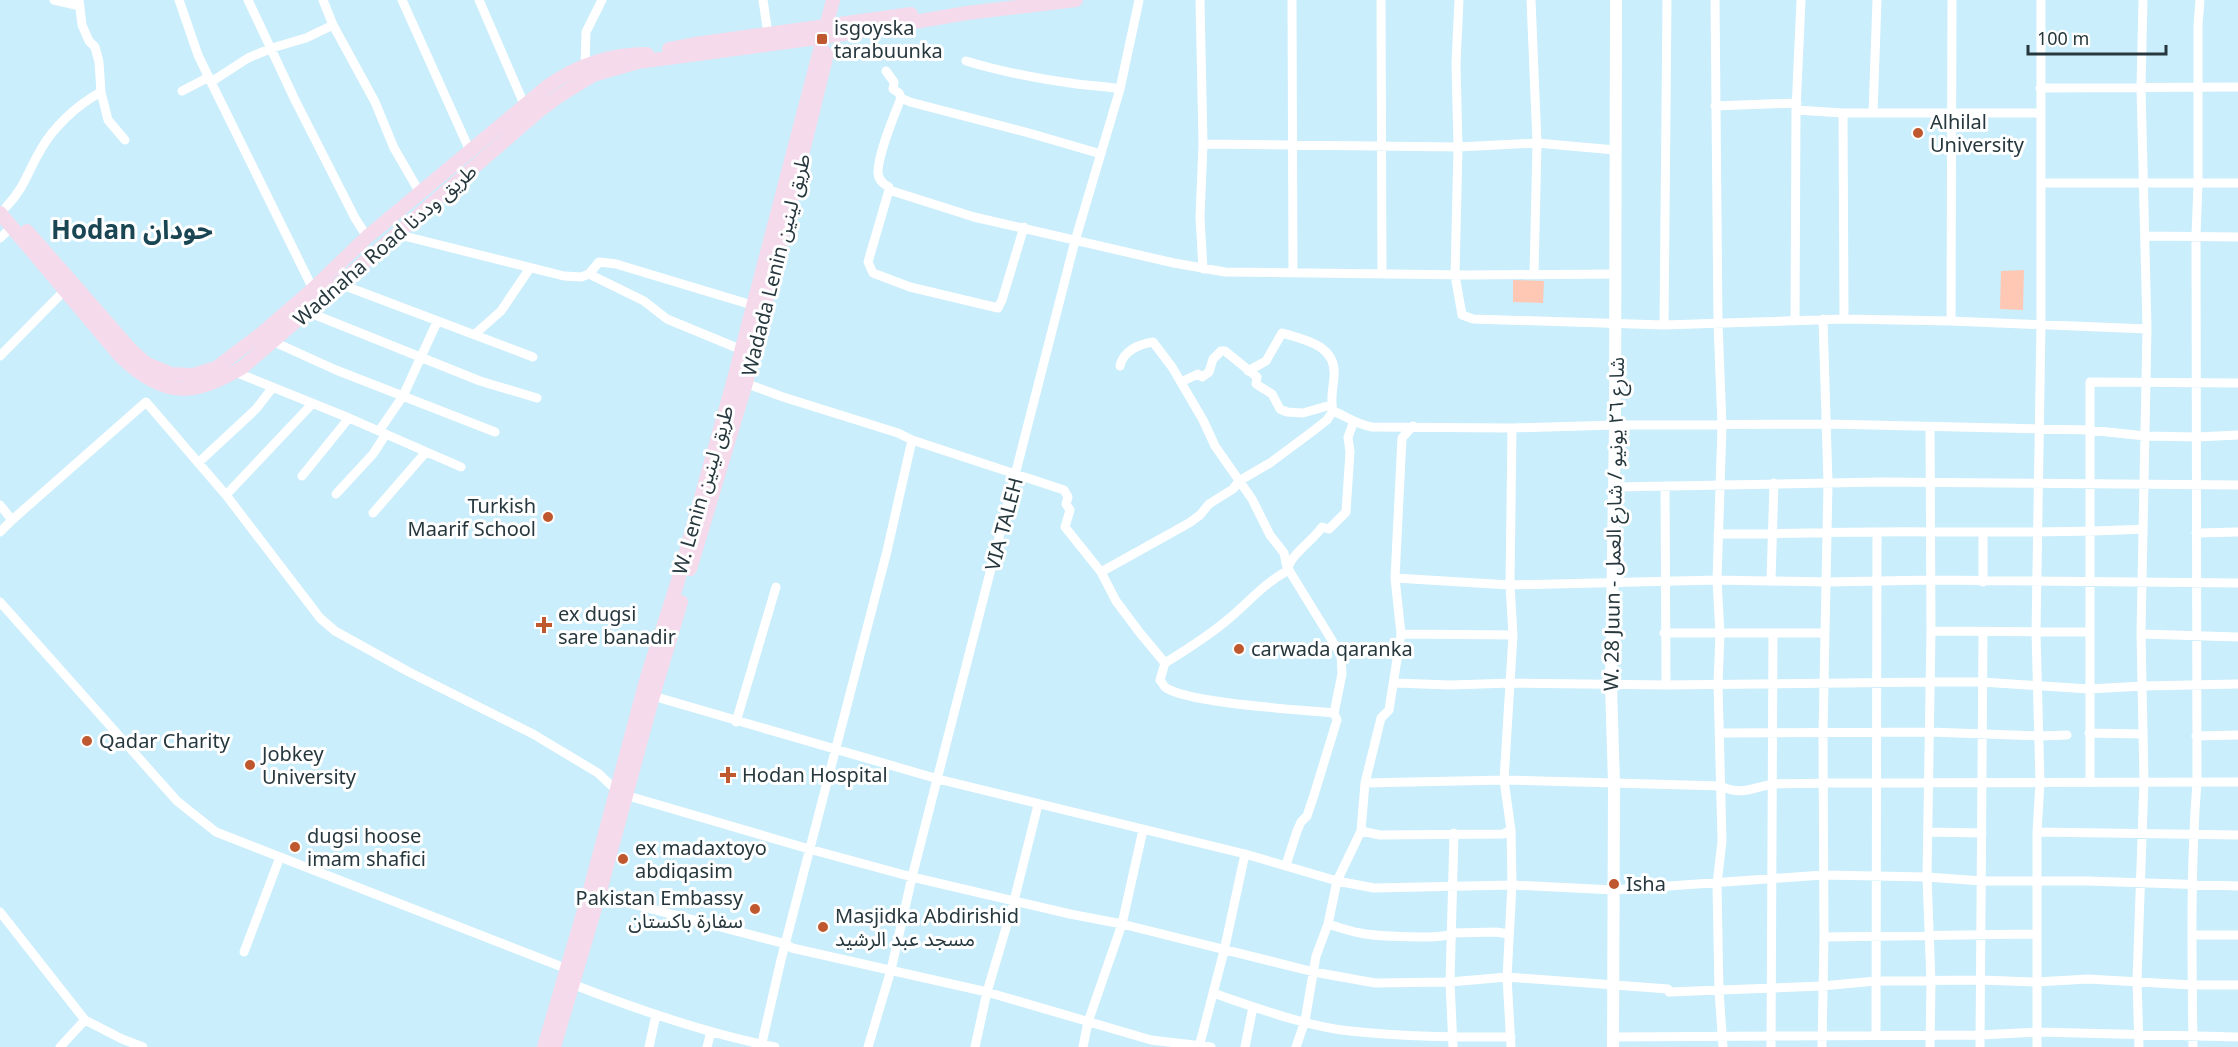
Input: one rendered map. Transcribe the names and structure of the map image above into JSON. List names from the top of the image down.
{
  "streets": {
    "main road": ["Wadnaha Road طريق وددنا", "Wadada Lenin طريق لينين", "W. Lenin طريق لينين"],
    "street": ["VIA TALEH", "W. 28 Juun - شارع ٢٦ يونيو / شارع العمل"]
  },
  "crossings": [
    ["Wadnaha Road طريق وددنا", "Wadada Lenin طريق لينين"],
    ["Wadada Lenin طريق لينين", "W. Lenin طريق لينين"]
  ],
  "districts": ["Hodan حودان"],
  "places": {
    "transit": ["isgoyska tarabuunka"],
    "other": [
      "Alhilal University",
      "Turkish Maarif School",
      "carwada qaranka",
      "Qadar Charity",
      "Jobkey University",
      "dugsi hoose imam shafici",
      "ex madaxtoyo abdiqasim",
      "Isha",
      "Pakistan Embassy سفارة باكستان",
      "Masjidka Abdirishid مسجد عبد الرشيد"
    ],
    "health": ["ex dugsi sare banadir", "Hodan Hospital"]
  },
  "scale_bar": "100 m"
}
